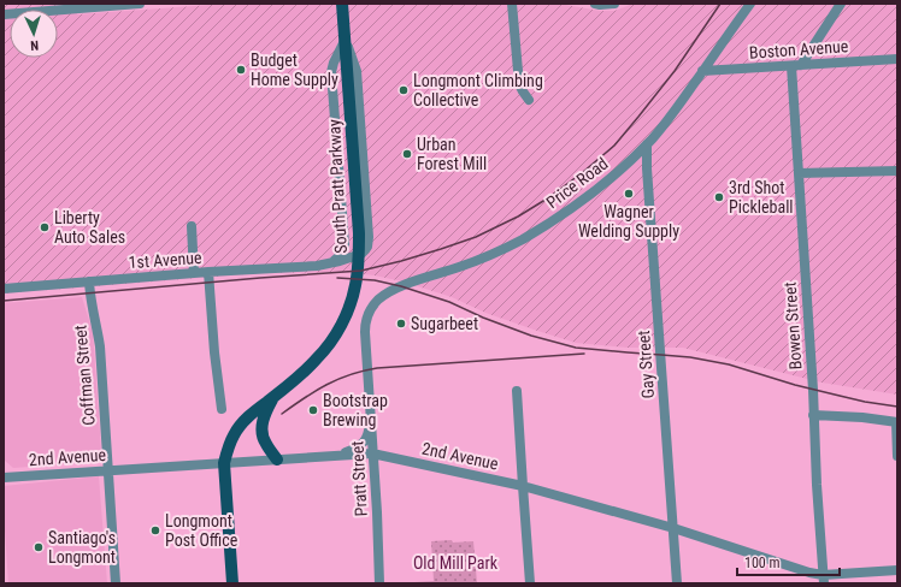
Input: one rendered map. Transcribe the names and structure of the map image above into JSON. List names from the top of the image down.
{
  "streets": {
    "main road": ["South Pratt Parkway"],
    "street": [
      "Boston Avenue",
      "Price Road",
      "1st Avenue",
      "Bowen Street",
      "Gay Street",
      "Coffman Street",
      "2nd Avenue",
      "Pratt Street"
    ]
  },
  "crossings": [
    ["Boston Avenue", "Price Road"],
    ["Boston Avenue", "Bowen Street"],
    ["Price Road", "Gay Street"],
    ["Price Road", "Pratt Street"],
    ["South Pratt Parkway", "1st Avenue"],
    ["South Pratt Parkway", "2nd Avenue"],
    ["1st Avenue", "Coffman Street"],
    ["Bowen Street", "2nd Avenue"],
    ["Gay Street", "2nd Avenue"],
    ["Coffman Street", "2nd Avenue"],
    ["2nd Avenue", "Pratt Street"]
  ],
  "parks": ["Old Mill Park"],
  "places": [
    "Budget Home Supply",
    "Longmont Climbing Collective",
    "Urban Forest Mill",
    "Wagner Welding Supply",
    "3rd Shot Pickleball",
    "Liberty Auto Sales",
    "Sugarbeet",
    "Bootstrap Brewing",
    "Longmont Post Office",
    "Santiago's Longmont"
  ],
  "scale_bar": "100 m",
  "north": "bottom"
}
